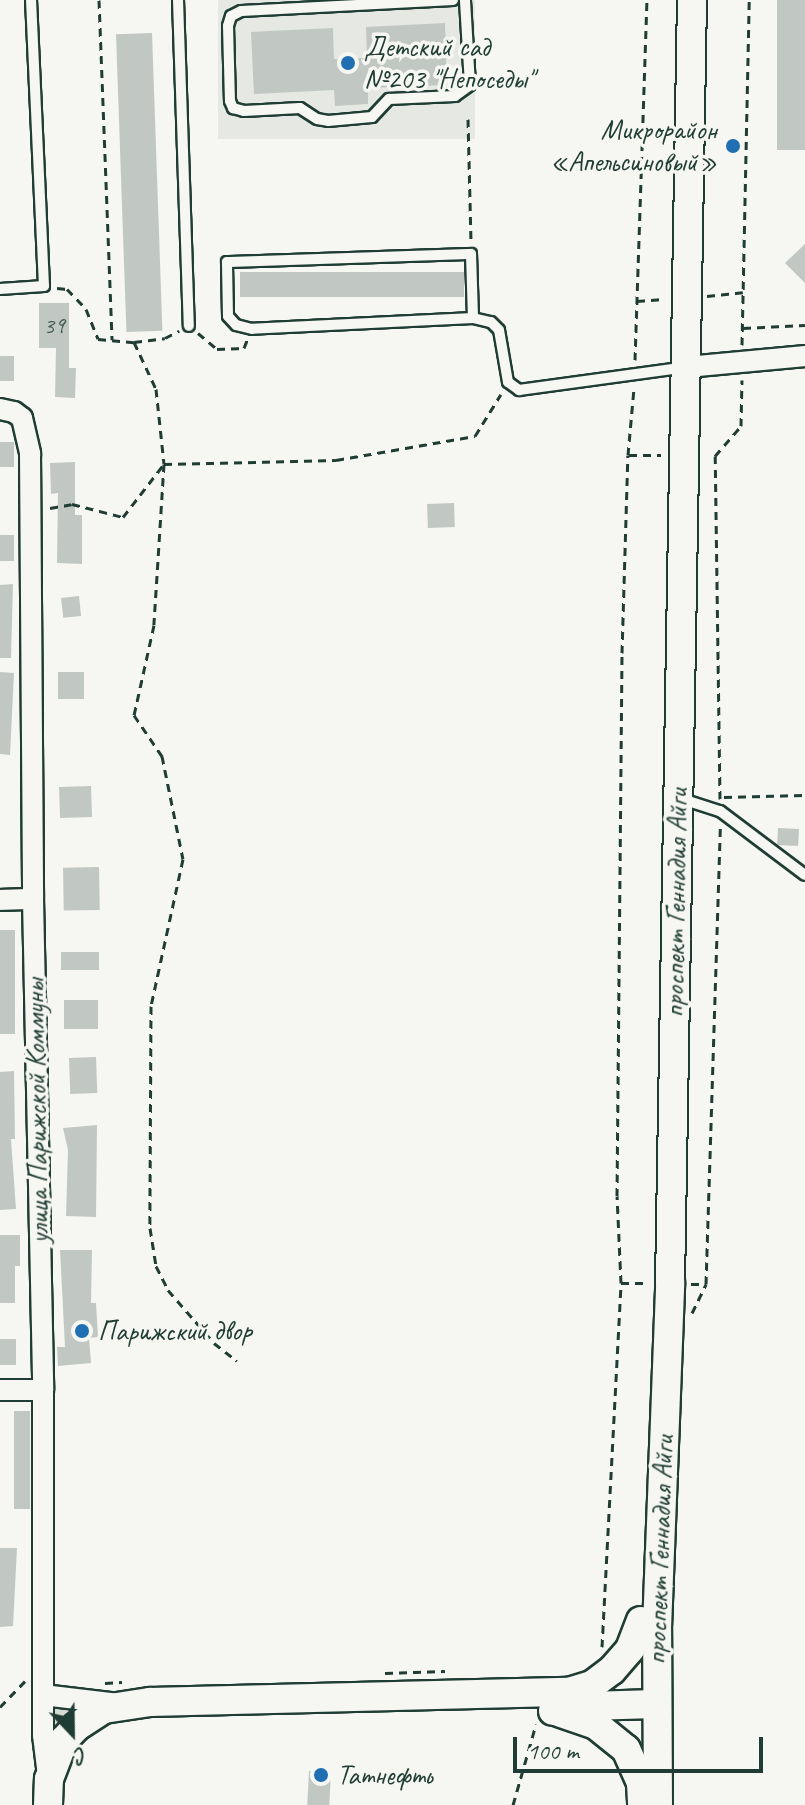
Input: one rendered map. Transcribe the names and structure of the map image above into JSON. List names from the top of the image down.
{
  "streets": {
    "main road": ["проспект Геннадия Айги"],
    "street": ["улица Парижской Коммуны"]
  },
  "places": [
    "Детский сад №203 \"Непоседы\"",
    "Микрорайон «Апельсиновый»",
    "Парижский двор",
    "Татнефть"
  ],
  "house_numbers": ["39"],
  "scale_bar": "100 m",
  "north": "bottom"
}
